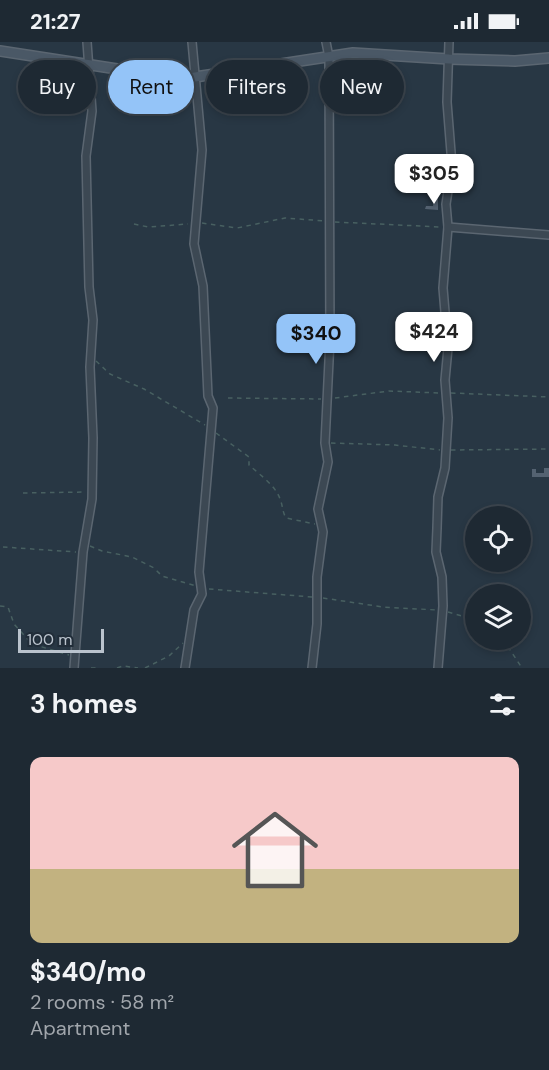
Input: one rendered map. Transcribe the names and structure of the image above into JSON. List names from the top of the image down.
{
  "scale_bar": "100 m",
  "page": {
    "status": "21:27",
    "chip": [
      "Buy",
      "Rent",
      "Filters",
      "New"
    ],
    "price": ["$305", "$424", "$340"],
    "scale": "100 m",
    "heading": "3 homes",
    "list": [
      {
        "name": "$340/mo",
        "note": "2 rooms · 58 m² · Apartment"
      }
    ]
  }
}
